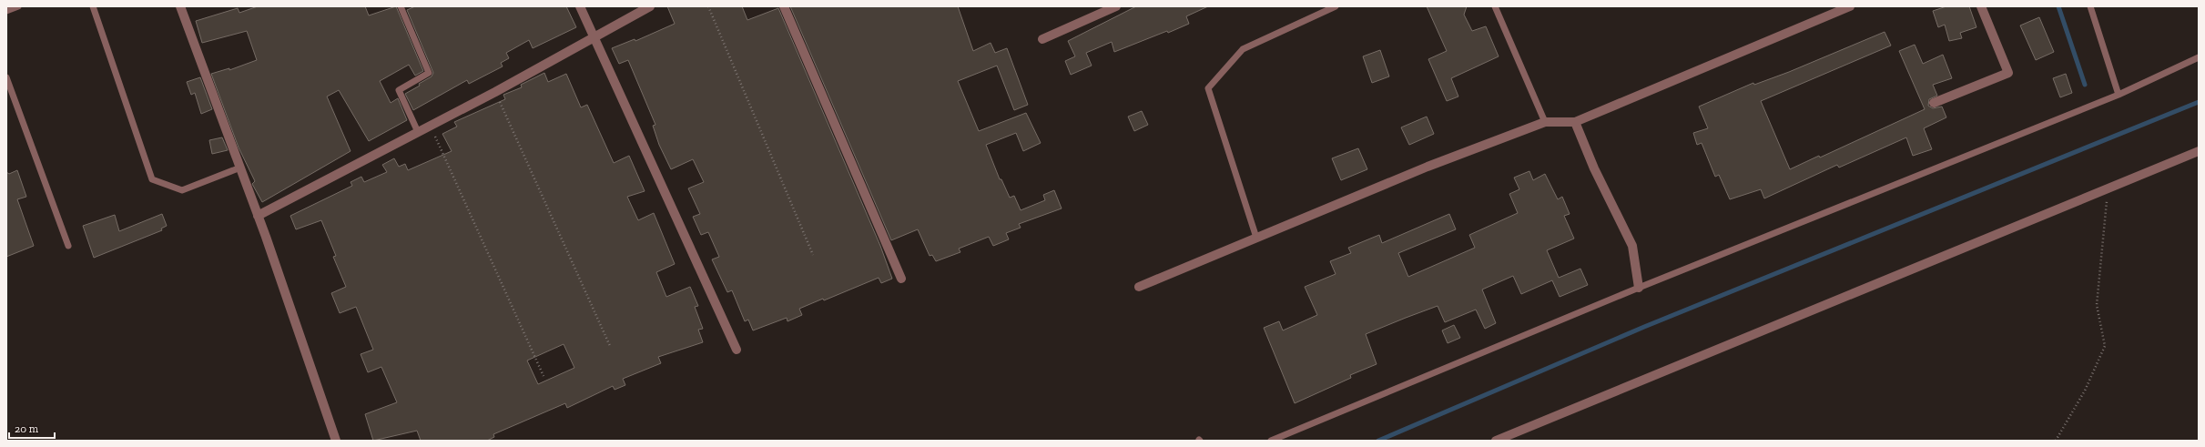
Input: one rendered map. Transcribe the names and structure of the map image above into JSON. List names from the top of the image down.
{
  "scale_bar": "20 m"
}
